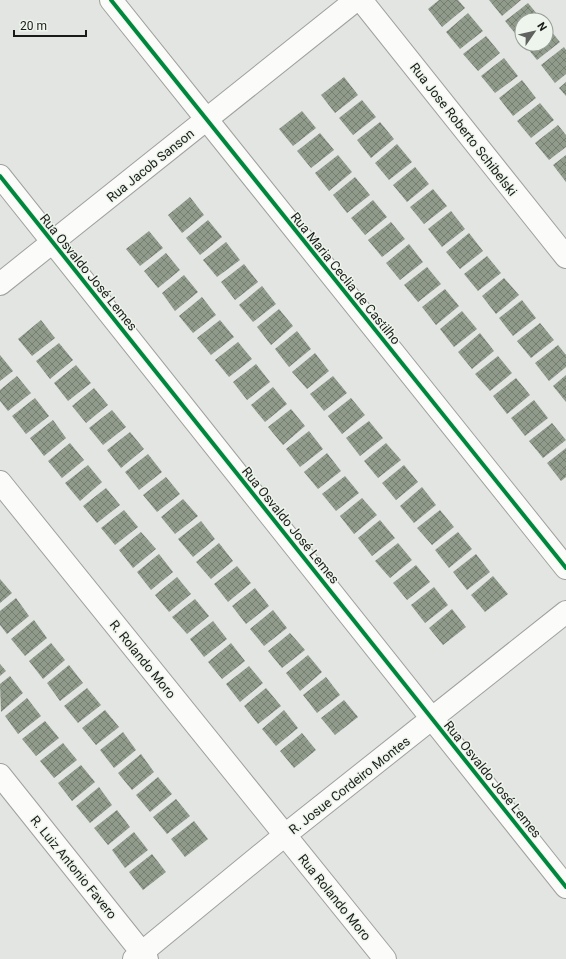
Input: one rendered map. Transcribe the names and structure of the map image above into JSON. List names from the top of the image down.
{
  "streets": {
    "street": [
      "Rua Jose Roberto Schibelski",
      "Rua Jacob Sanson",
      "Rua Osvaldo José Lemes",
      "Rua Maria Ceclia de Castilho",
      "R. Rolando Moro",
      "R. Josue Cordeiro Montes",
      "R. Luiz Antonio Favero",
      "Rua Rolando Moro"
    ]
  },
  "crossings": [
    ["Rua Jacob Sanson", "Rua Osvaldo José Lemes"],
    ["Rua Jacob Sanson", "Rua Maria Ceclia de Castilho"],
    ["Rua Osvaldo José Lemes", "R. Josue Cordeiro Montes"],
    ["R. Rolando Moro", "R. Josue Cordeiro Montes"],
    ["R. Rolando Moro", "Rua Rolando Moro"],
    ["R. Josue Cordeiro Montes", "R. Luiz Antonio Favero"],
    ["R. Josue Cordeiro Montes", "Rua Rolando Moro"]
  ],
  "scale_bar": "20 m",
  "north": "top right"
}
